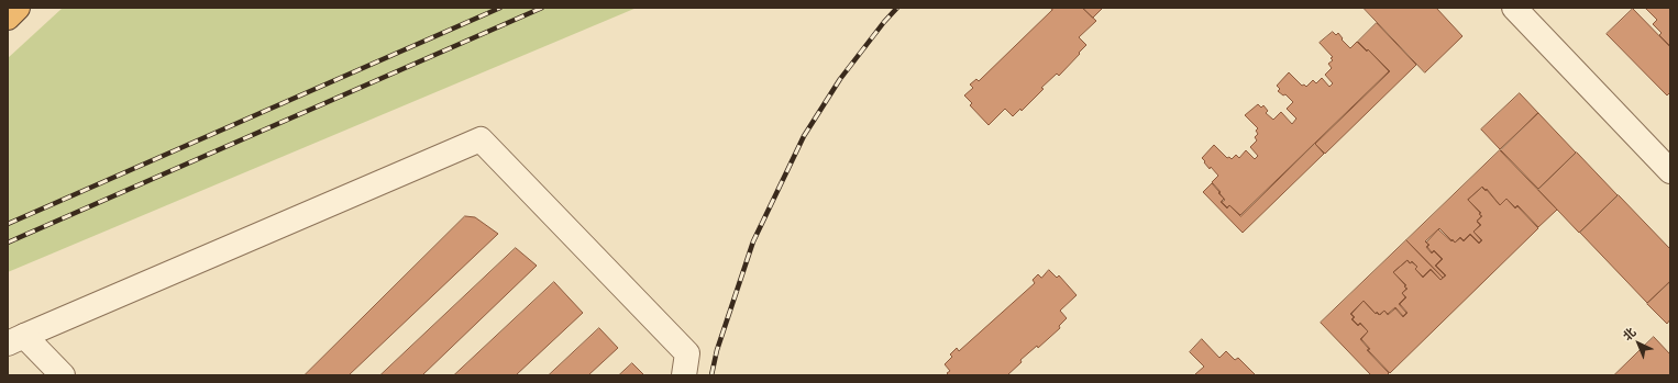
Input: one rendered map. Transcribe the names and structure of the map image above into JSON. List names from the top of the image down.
{
  "north": "top left"
}
